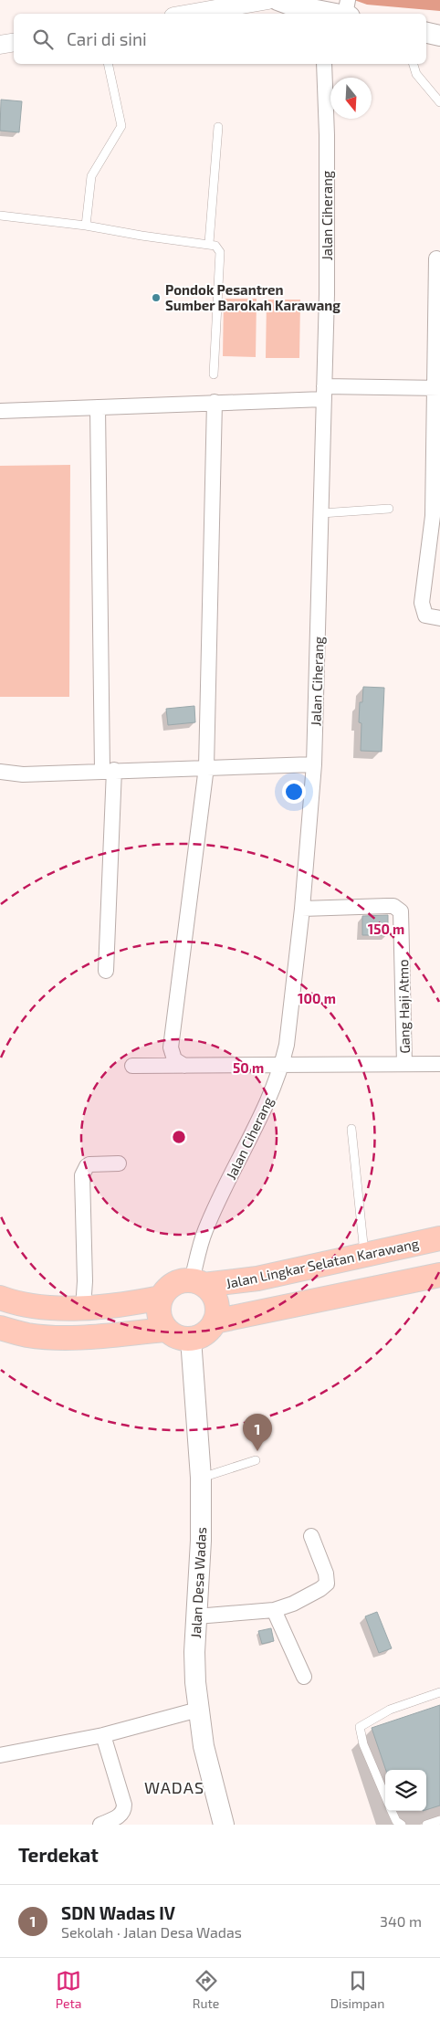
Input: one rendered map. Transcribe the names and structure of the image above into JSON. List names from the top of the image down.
{
  "streets": {
    "main road": ["Jalan Lingkar Selatan Karawang", "Jalan Desa Wadas"],
    "street": ["Jalan Ciherang", "Gang Haji Atmo"]
  },
  "crossings": [
    ["Jalan Ciherang", "Gang Haji Atmo"],
    ["Jalan Ciherang", "Jalan Lingkar Selatan Karawang"],
    ["Jalan Ciherang", "Jalan Desa Wadas"],
    ["Jalan Lingkar Selatan Karawang", "Jalan Desa Wadas"]
  ],
  "districts": ["WADAS"],
  "places": ["Pondok Pesantren Sumber Barokah Karawang"],
  "north": "bottom",
  "page": {
    "search": "Cari di sini",
    "pins": "1",
    "heading": "Terdekat",
    "list": [
      {
        "mark": "1",
        "name": "SDN Wadas IV",
        "note": "Sekolah · Jalan Desa Wadas",
        "value": "340 m"
      }
    ],
    "nav": ["Peta", "Rute", "Disimpan"]
  },
  "rings": ["150 m", "100 m", "50 m"]
}
